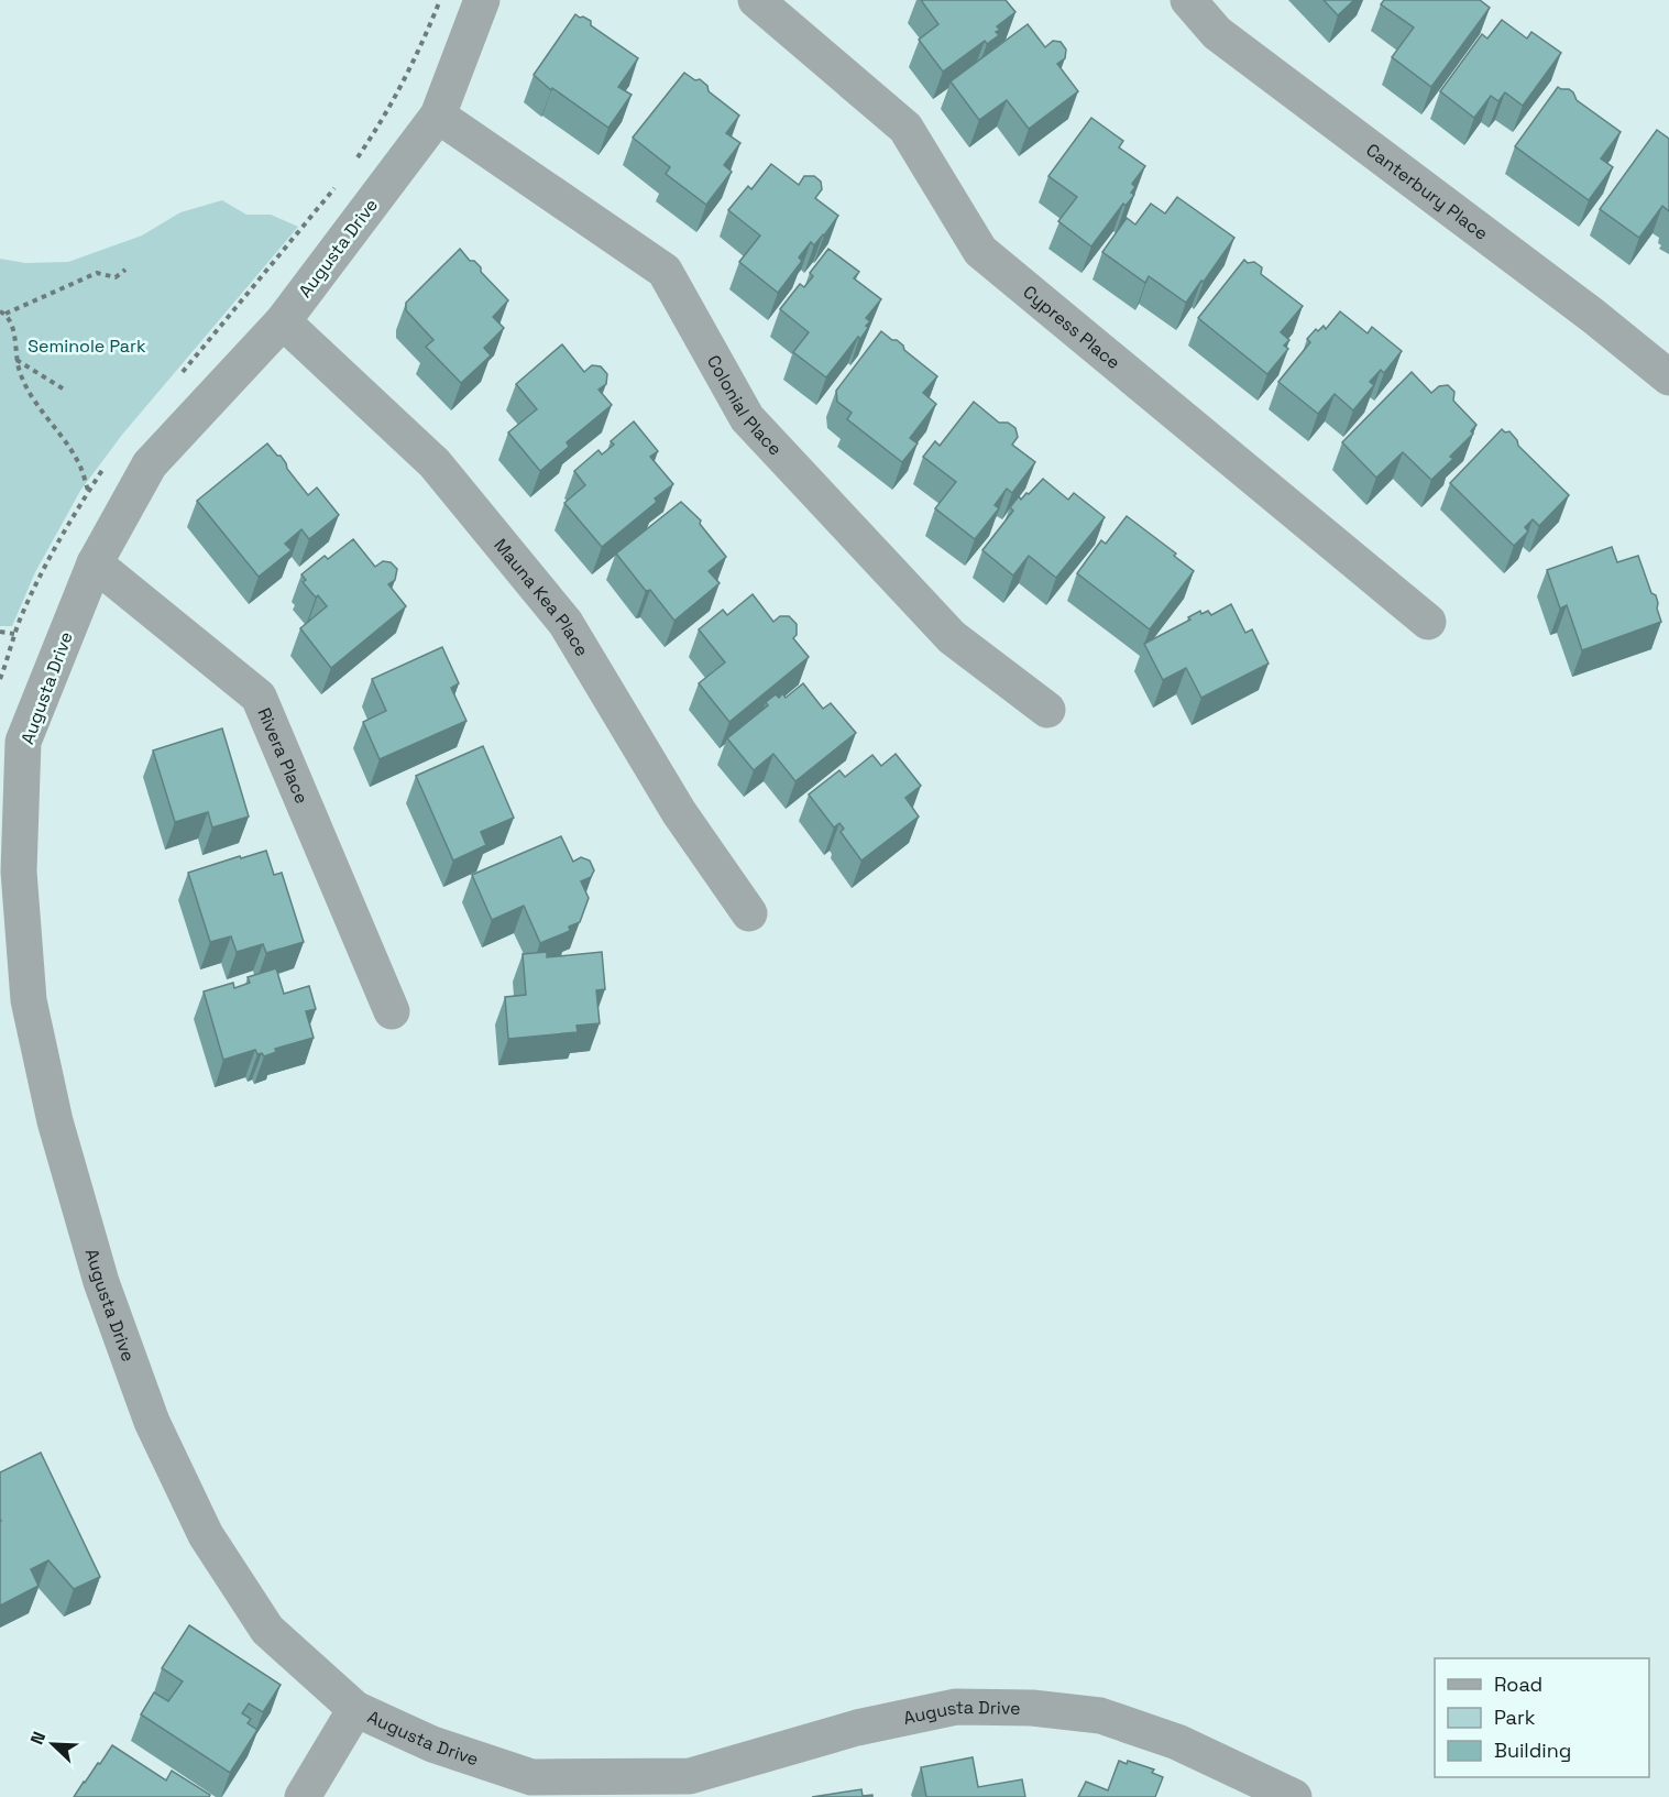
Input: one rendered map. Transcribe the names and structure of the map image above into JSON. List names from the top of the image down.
{
  "streets": {
    "street": [
      "Canterbury Place",
      "Augusta Drive",
      "Cypress Place",
      "Colonial Place",
      "Mauna Kea Place",
      "Rivera Place"
    ]
  },
  "crossings": [
    ["Augusta Drive", "Colonial Place"],
    ["Augusta Drive", "Mauna Kea Place"],
    ["Augusta Drive", "Rivera Place"]
  ],
  "parks": ["Seminole Park"],
  "legend": ["Road", "Park", "Building"],
  "north": "top left"
}
